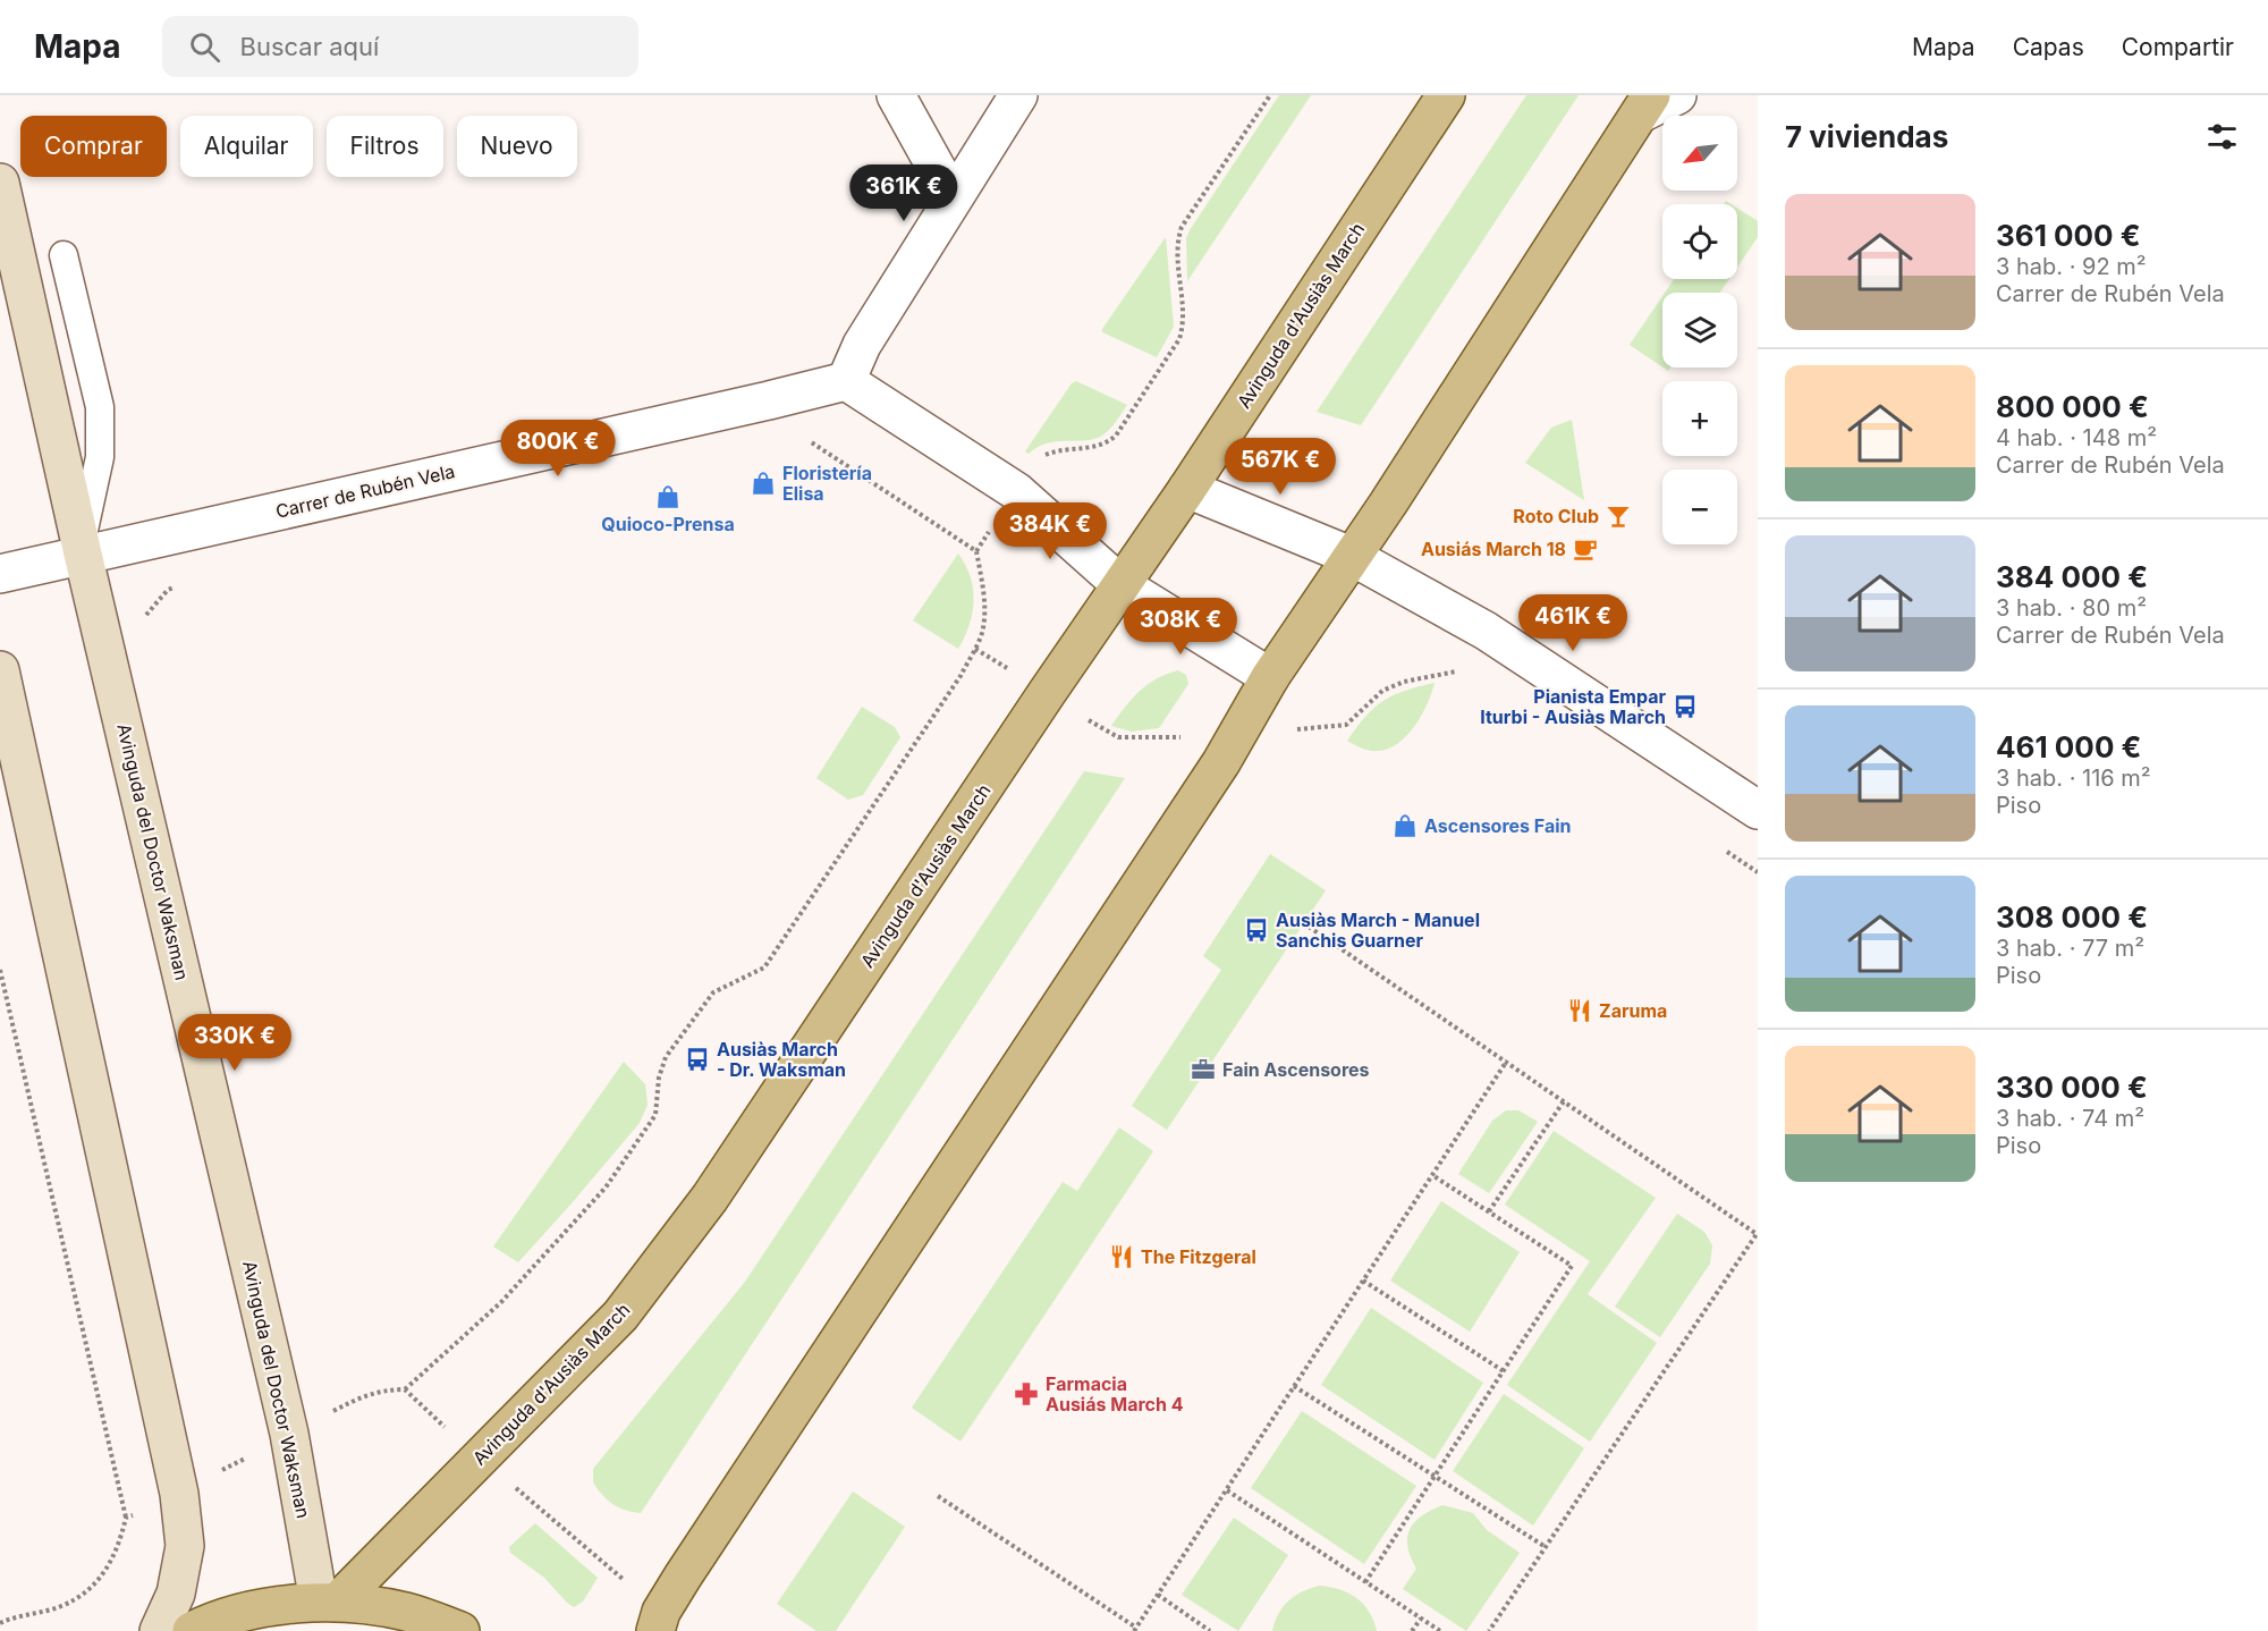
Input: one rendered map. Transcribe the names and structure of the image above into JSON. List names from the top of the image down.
{
  "streets": {
    "main road": ["Avinguda d'Ausiàs March", "Avinguda del Doctor Waksman"],
    "street": ["Carrer de Rubén Vela"]
  },
  "crossings": [
    ["Avinguda d'Ausiàs March", "Avinguda del Doctor Waksman"],
    ["Carrer de Rubén Vela", "Avinguda del Doctor Waksman"]
  ],
  "places": {
    "shop": ["Floristería Elisa", "Quioco-Prensa", "Ascensores Fain"],
    "bar": ["Roto Club"],
    "cafe": ["Ausiás March 18"],
    "bus stop": ["Pianista Empar Iturbi - Ausiàs March", "Ausiàs March - Manuel Sanchis Guarner", "Ausiàs March - Dr. Waksman"],
    "restaurant": ["Zaruma", "The Fitzgeral"],
    "office": ["Fain Ascensores"],
    "pharmacy": ["Farmacia Ausiás March 4"]
  },
  "north": "bottom left",
  "page": {
    "header": "Mapa",
    "search": "Buscar aquí",
    "nav": ["Mapa", "Capas", "Compartir"],
    "heading": "7 viviendas",
    "map_buttons": ["+", "−"],
    "chip": [
      "Comprar",
      "Alquilar",
      "Filtros",
      "Nuevo"
    ],
    "price": [
      "361K €",
      "800K €",
      "567K €",
      "384K €",
      "461K €",
      "308K €",
      "330K €"
    ],
    "list": [
      {
        "name": "361 000 €",
        "note": "3 hab. · 92 m² · Carrer de Rubén Vela"
      },
      {
        "name": "800 000 €",
        "note": "4 hab. · 148 m² · Carrer de Rubén Vela"
      },
      {
        "name": "384 000 €",
        "note": "3 hab. · 80 m² · Carrer de Rubén Vela"
      },
      {
        "name": "461 000 €",
        "note": "3 hab. · 116 m² · Piso"
      },
      {
        "name": "308 000 €",
        "note": "3 hab. · 77 m² · Piso"
      },
      {
        "name": "330 000 €",
        "note": "3 hab. · 74 m² · Piso"
      }
    ]
  }
}
